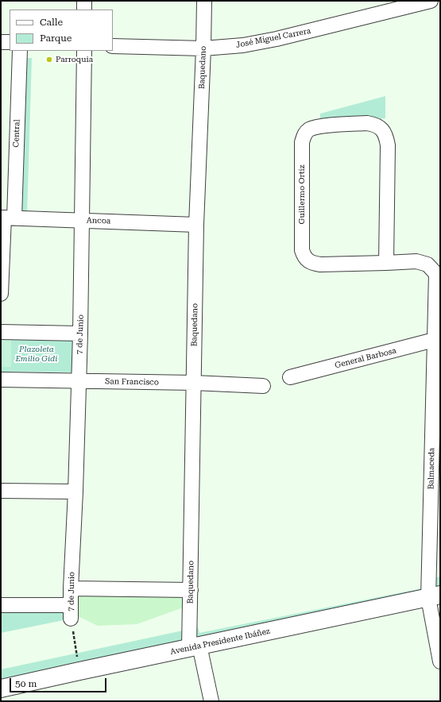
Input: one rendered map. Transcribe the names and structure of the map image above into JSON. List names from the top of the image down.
{
  "streets": {
    "street": [
      "José Miguel Carrera",
      "Baquedano",
      "Central",
      "Guillermo Ortiz",
      "Ancoa",
      "7 de Junio",
      "General Barbosa",
      "San Francisco",
      "Balmaceda",
      "Avenida Presidente Ibáñez"
    ]
  },
  "crossings": [
    ["José Miguel Carrera", "Baquedano"],
    ["Baquedano", "Ancoa"],
    ["Baquedano", "San Francisco"],
    ["Baquedano", "Avenida Presidente Ibáñez"],
    ["Central", "Ancoa"],
    ["Guillermo Ortiz", "Balmaceda"],
    ["Ancoa", "7 de Junio"],
    ["7 de Junio", "San Francisco"],
    ["General Barbosa", "Balmaceda"],
    ["Balmaceda", "Avenida Presidente Ibáñez"]
  ],
  "parks": ["Plazoleta Emilio Gidi"],
  "places": ["Parroquia"],
  "legend": ["Calle", "Parque"],
  "scale_bar": "50 m"
}
